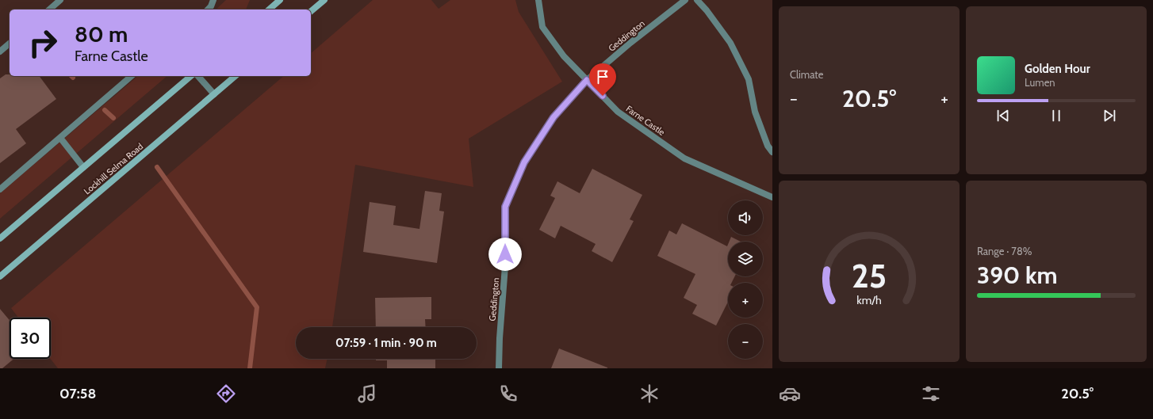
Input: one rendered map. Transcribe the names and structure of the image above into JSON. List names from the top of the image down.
{
  "streets": {
    "main road": ["Lockhill Selma Road"],
    "street": ["Geddington", "Farne Castle"]
  },
  "crossings": [
    ["Geddington", "Farne Castle"]
  ],
  "page": {
    "tile": [
      "Climate",
      ["Range · 78%", "390 km"]
    ],
    "turn": ["80 m", "Farne Castle"],
    "song": ["Golden Hour", "Lumen"],
    "heat": ["−", "20.5°", "+"],
    "map_buttons": ["+", "−"],
    "limit": "30",
    "trip": "07:59 · 1 min · 90 m",
    "tabs": ["07:58", "20.5°"],
    "gauge": ["25", "km/h"]
  }
}
